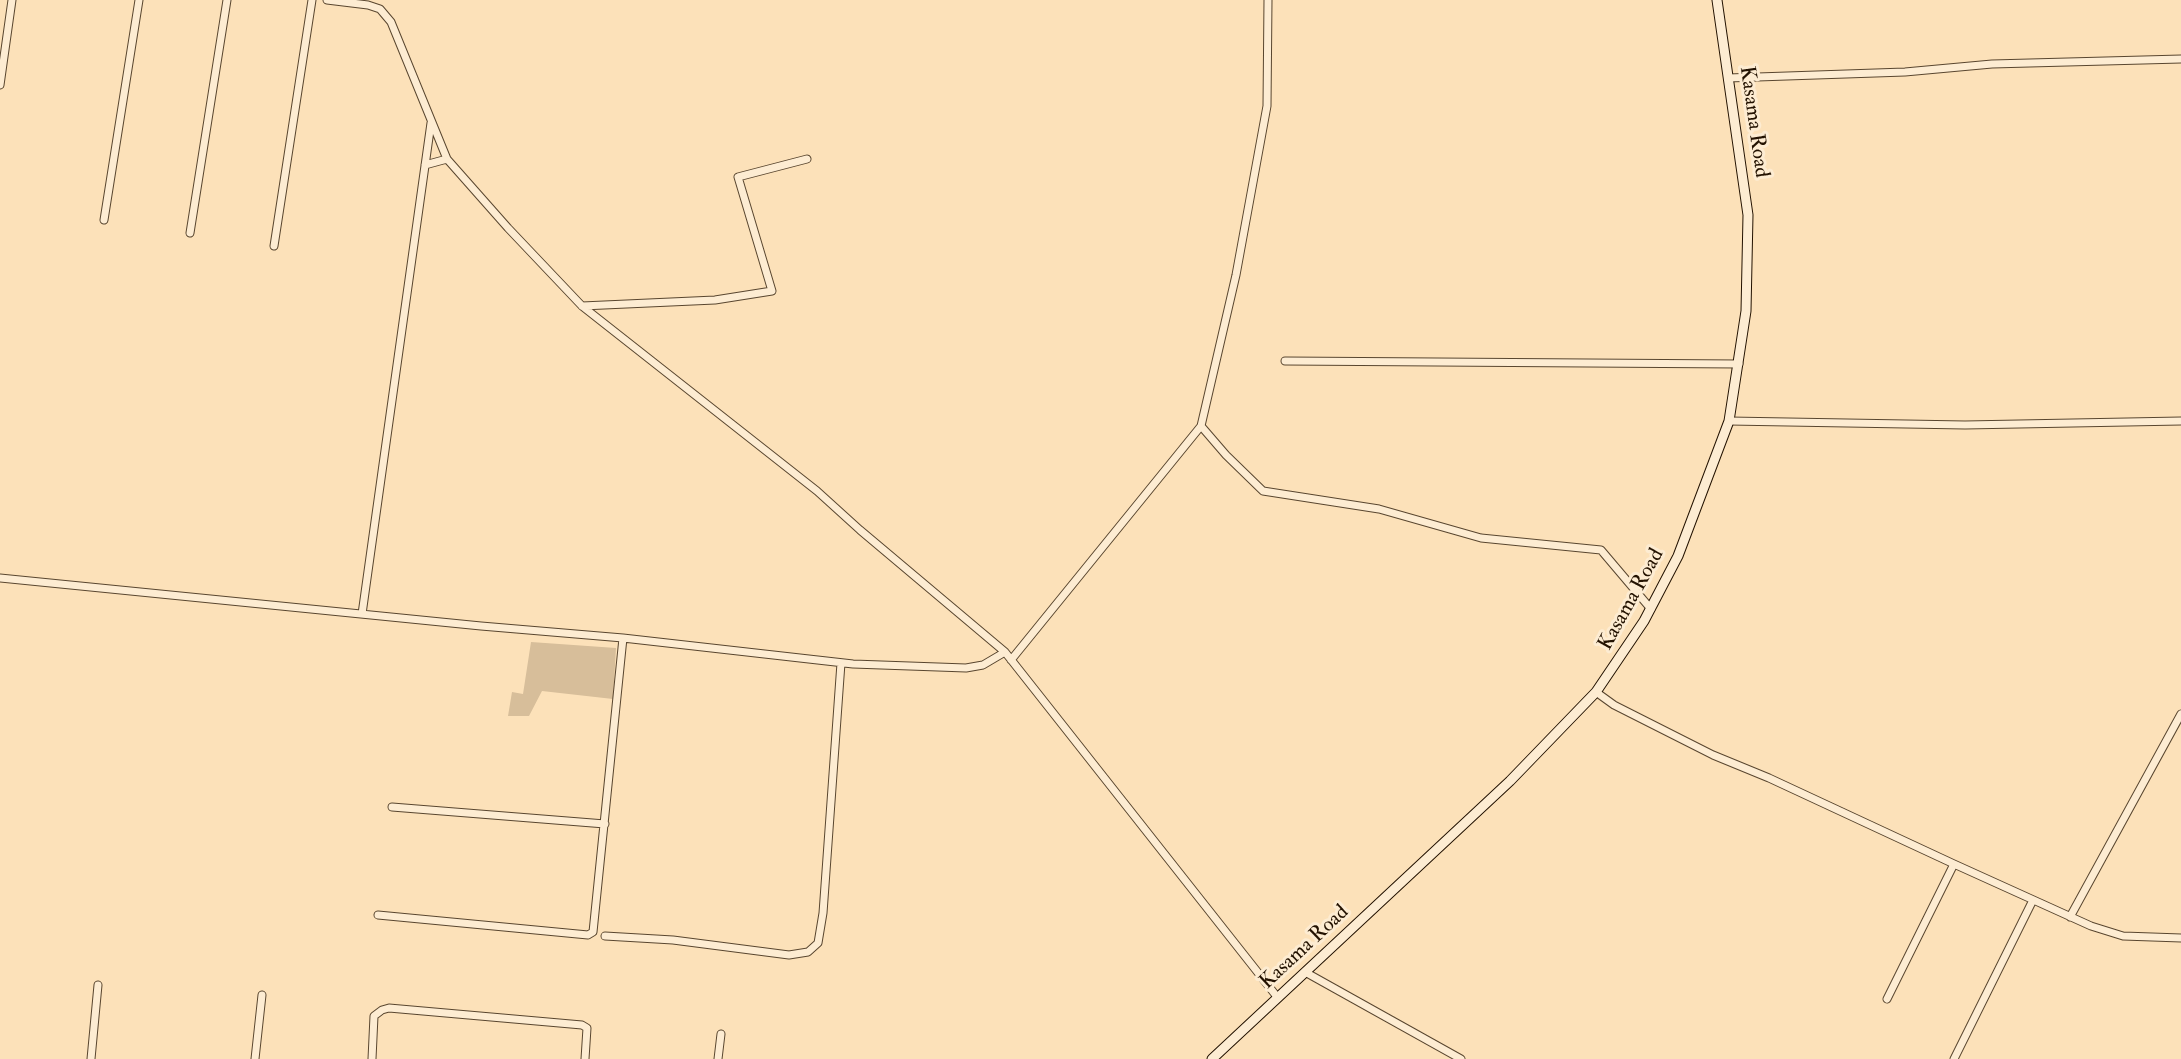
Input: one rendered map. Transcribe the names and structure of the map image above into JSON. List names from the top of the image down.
{
  "streets": {
    "street": ["Kasama Road"]
  }
}
